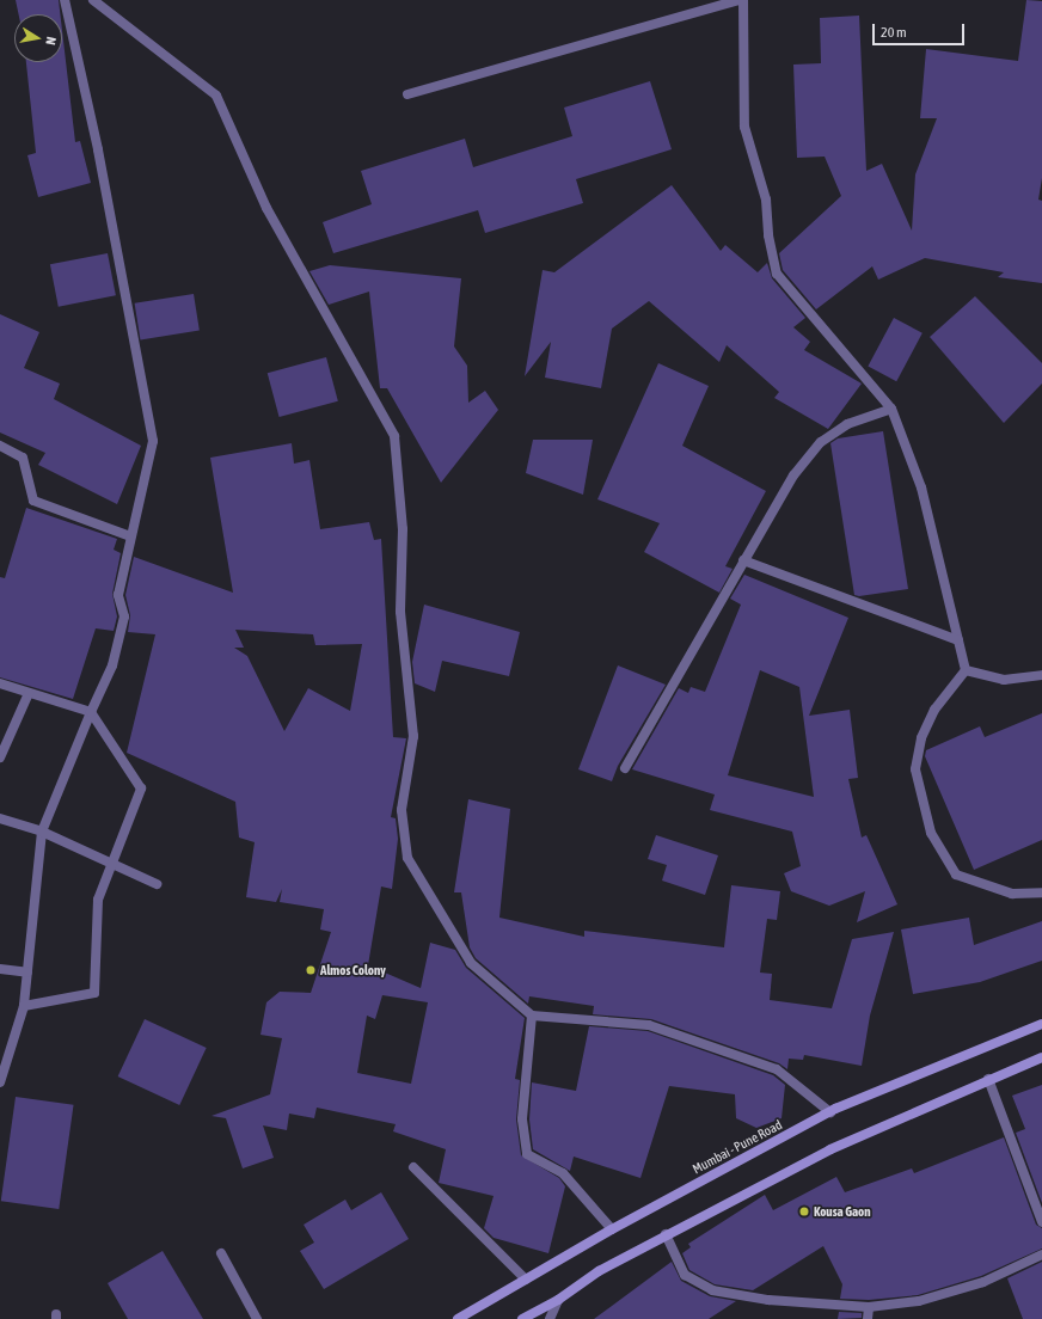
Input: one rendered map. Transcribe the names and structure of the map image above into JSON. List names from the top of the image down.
{
  "streets": {
    "main road": ["Mumbai - Pune Road"]
  },
  "places": ["Almos Colony", "Kousa Gaon"],
  "scale_bar": "20 m",
  "north": "right"
}
